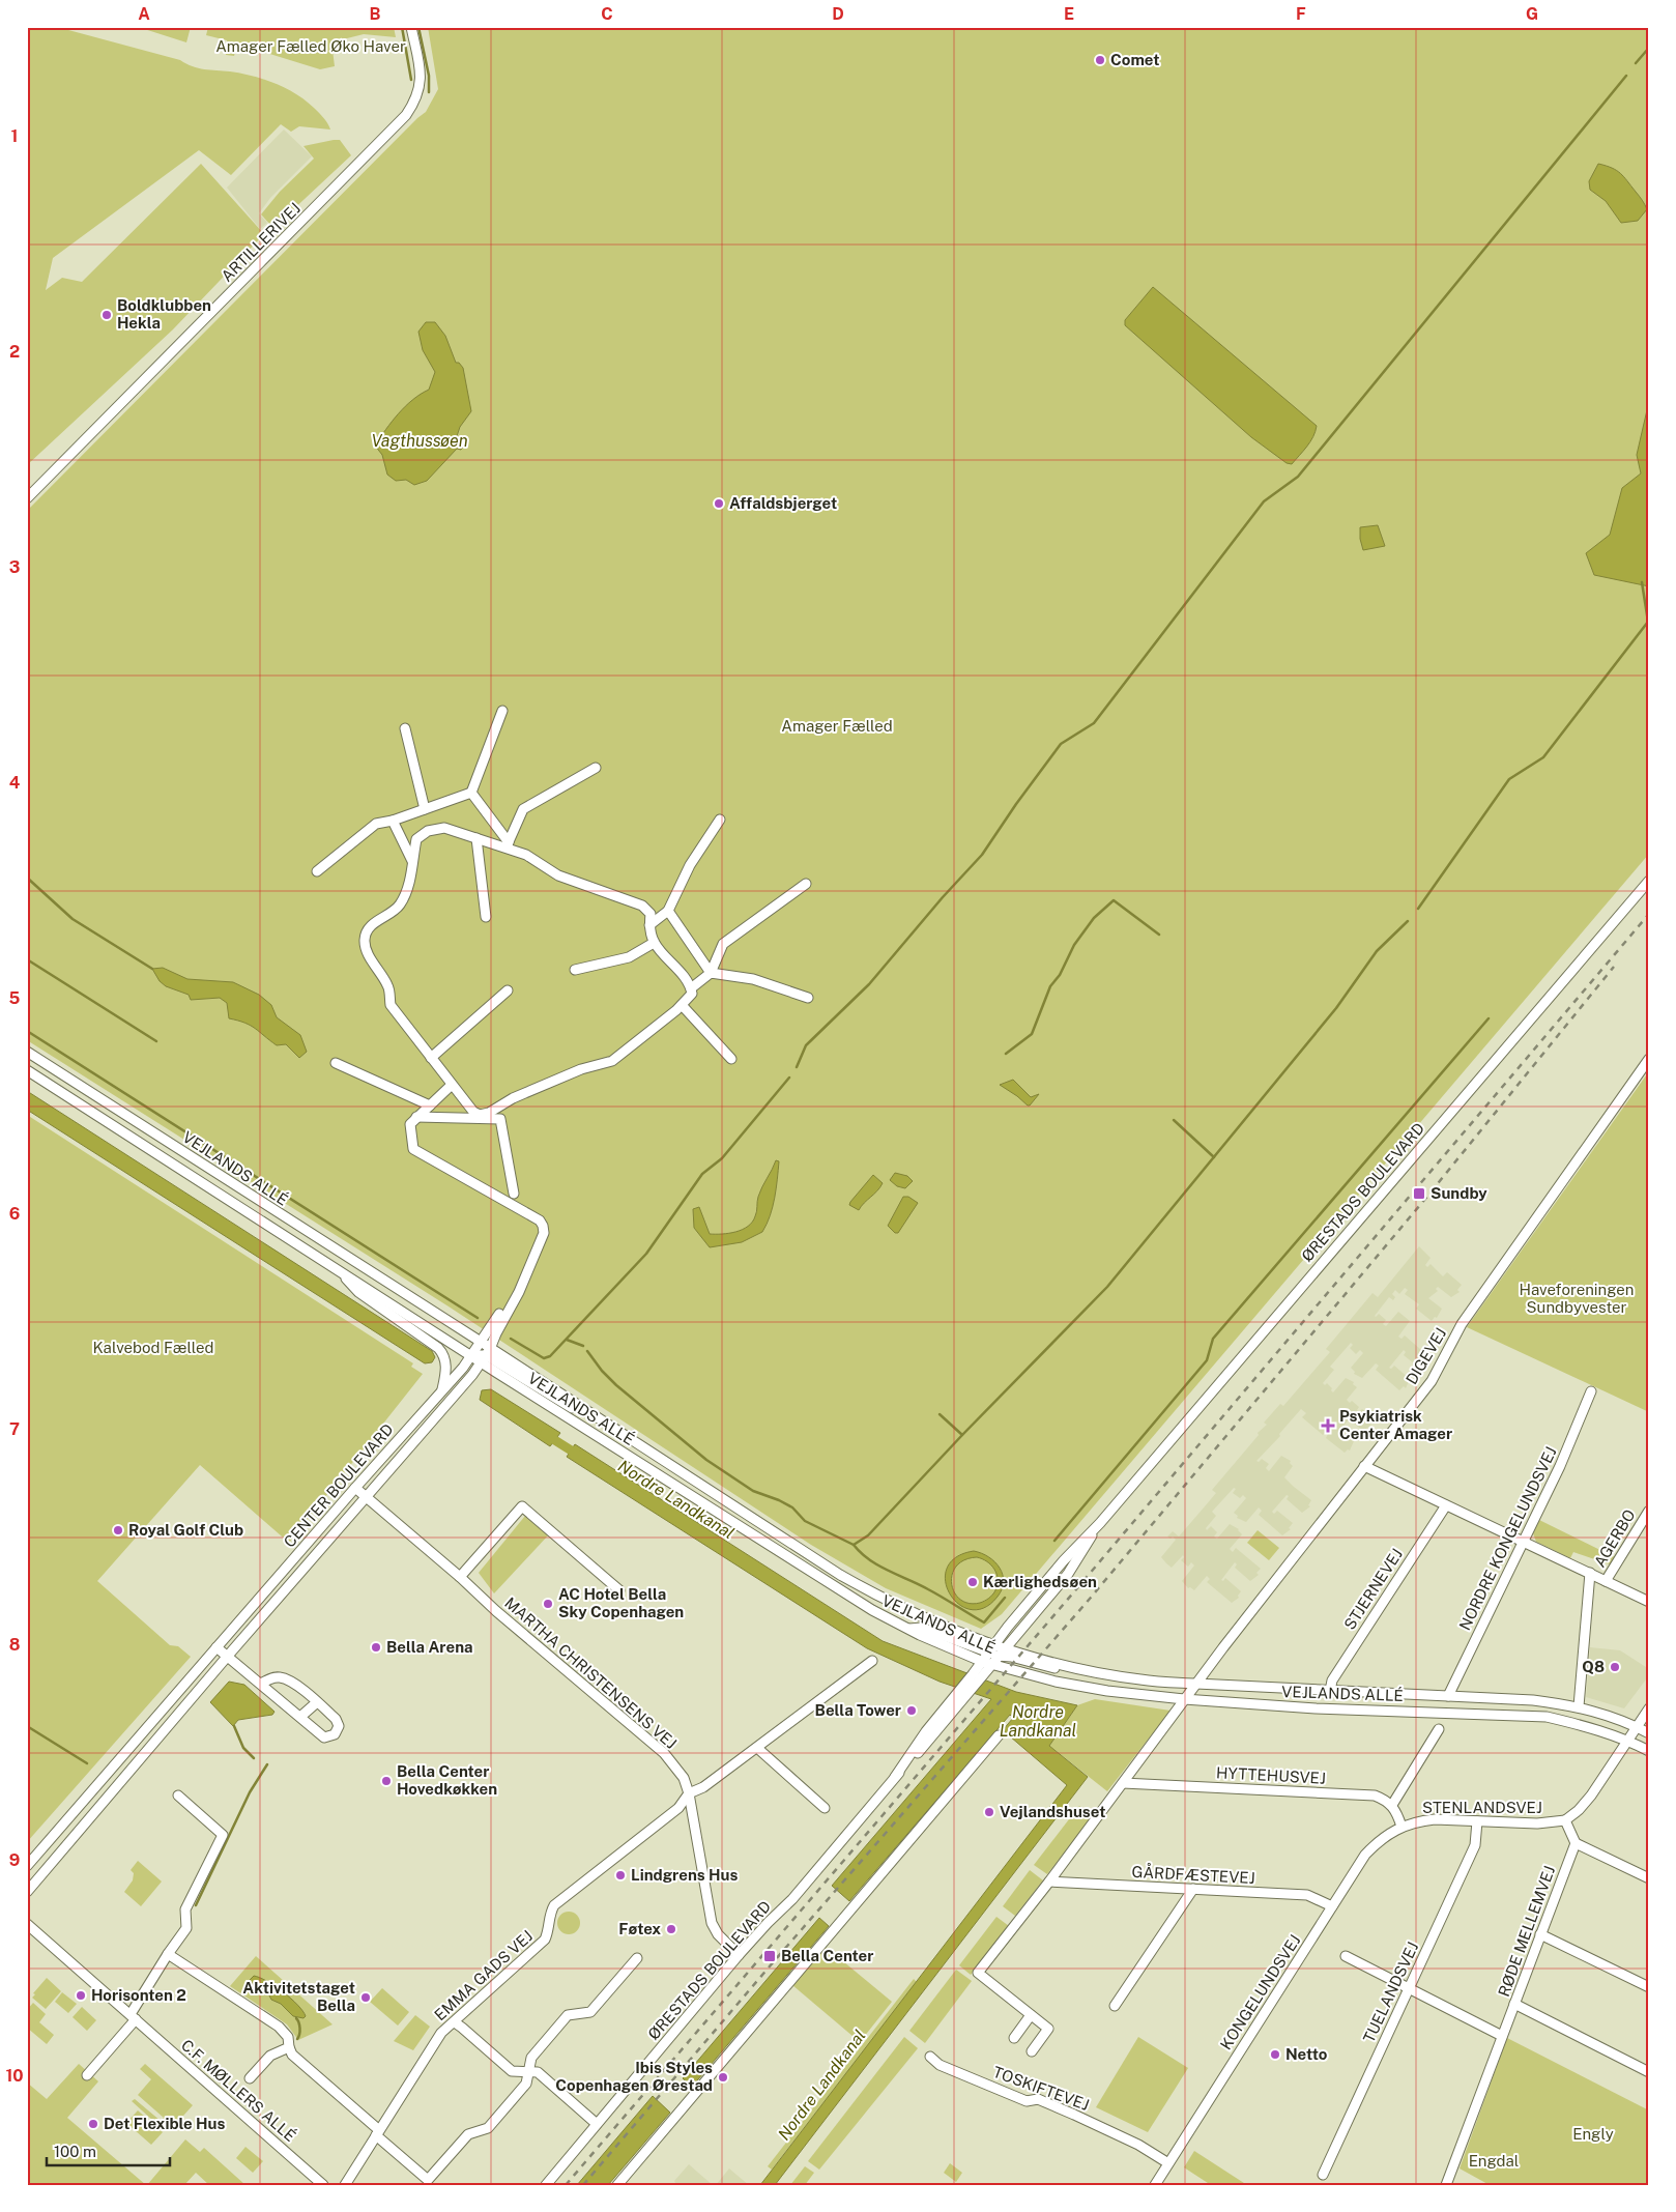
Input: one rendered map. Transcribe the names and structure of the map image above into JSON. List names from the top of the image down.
{
  "streets": {
    "street": [
      "ARTILLERIVEJ",
      "VEJLANDS ALLÉ",
      "ØRESTADS BOULEVARD",
      "DIGEVEJ",
      "CENTER BOULEVARD",
      "NORDRE KONGELUNDSVEJ",
      "AGERBO",
      "STJERNEVEJ",
      "MARTHA CHRISTENSENS VEJ",
      "HYTTEHUSVEJ",
      "STENLANDSVEJ",
      "GÅRDFÆSTEVEJ",
      "RØDE MELLEMVEJ",
      "EMMA GADS VEJ",
      "KONGELUNDSVEJ",
      "TUELANDSVEJ",
      "TOSKIFTEVEJ",
      "C.F. MØLLERS ALLÉ"
    ]
  },
  "crossings": [
    ["VEJLANDS ALLÉ", "ØRESTADS BOULEVARD"],
    ["VEJLANDS ALLÉ", "DIGEVEJ"],
    ["VEJLANDS ALLÉ", "CENTER BOULEVARD"],
    ["VEJLANDS ALLÉ", "NORDRE KONGELUNDSVEJ"],
    ["VEJLANDS ALLÉ", "STJERNEVEJ"],
    ["ØRESTADS BOULEVARD", "MARTHA CHRISTENSENS VEJ"],
    ["DIGEVEJ", "HYTTEHUSVEJ"],
    ["DIGEVEJ", "GÅRDFÆSTEVEJ"],
    ["CENTER BOULEVARD", "MARTHA CHRISTENSENS VEJ"],
    ["MARTHA CHRISTENSENS VEJ", "EMMA GADS VEJ"],
    ["STENLANDSVEJ", "KONGELUNDSVEJ"],
    ["STENLANDSVEJ", "TUELANDSVEJ"],
    ["GÅRDFÆSTEVEJ", "KONGELUNDSVEJ"],
    ["KONGELUNDSVEJ", "TOSKIFTEVEJ"]
  ],
  "water": ["Vagthussøen", "Nordre Landkanal"],
  "parks": [
    "Amager Fælled Øko Haver",
    "Amager Fælled",
    "Haveforeningen Sundbyvester",
    "Kalvebod Fælled",
    "Engly",
    "Engdal"
  ],
  "places": {
    "other": [
      "Comet",
      "Boldklubben Hekla",
      "Affaldsbjerget",
      "Royal Golf Club",
      "Kærlighedsøen",
      "AC Hotel Bella Sky Copenhagen",
      "Bella Arena",
      "Q8",
      "Bella Tower",
      "Bella Center Hovedkøkken",
      "Vejlandshuset",
      "Lindgrens Hus",
      "Føtex",
      "Horisonten 2",
      "Aktivitetstaget Bella",
      "Netto",
      "Ibis Styles Copenhagen Ørestad",
      "Det Flexible Hus"
    ],
    "transit": ["Sundby", "Bella Center"],
    "health": ["Psykiatrisk Center Amager"]
  },
  "scale_bar": "100 m",
  "grid": {
    "columns": [
      "A",
      "B",
      "C",
      "D",
      "E",
      "F",
      "G"
    ],
    "rows": [
      "1",
      "2",
      "3",
      "4",
      "5",
      "6",
      "7",
      "8",
      "9",
      "10"
    ]
  }
}
